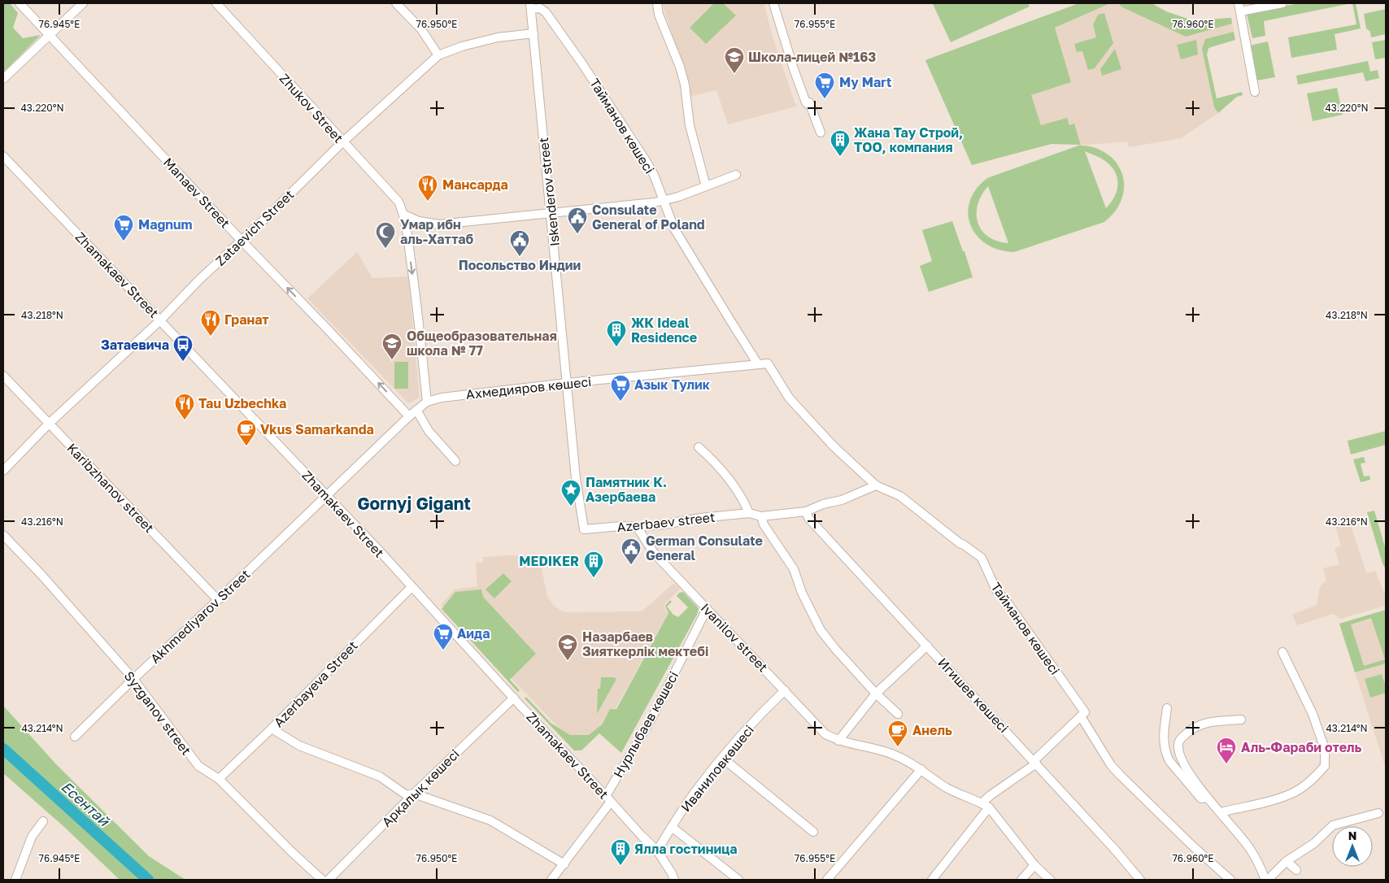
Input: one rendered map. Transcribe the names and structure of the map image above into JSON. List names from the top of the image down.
{
  "streets": {
    "street": [
      "Zhukov Street",
      "Тайманов көшесі",
      "Iskenderov street",
      "Manaev Street",
      "Zataevich Street",
      "Zhamakaev Street",
      "Ахмедияров көшесі",
      "Karibzhanov street",
      "Azerbaev street",
      "Akhmediyarov Street",
      "Ivanilov street",
      "Azerbayeva Street",
      "Игишев көшесі",
      "Syzganov street",
      "Нурлыбаев көшесі",
      "Иваниловкөшесі",
      "Арқалық көшесі"
    ]
  },
  "crossings": [
    ["Zhukov Street", "Zataevich Street"],
    ["Тайманов көшесі", "Iskenderov street"],
    ["Тайманов көшесі", "Ахмедияров көшесі"],
    ["Тайманов көшесі", "Azerbaev street"],
    ["Iskenderov street", "Zataevich Street"],
    ["Iskenderov street", "Ахмедияров көшесі"],
    ["Iskenderov street", "Azerbaev street"],
    ["Manaev Street", "Zataevich Street"],
    ["Manaev Street", "Ахмедияров көшесі"],
    ["Zataevich Street", "Zhamakaev Street"],
    ["Zataevich Street", "Karibzhanov street"],
    ["Zhamakaev Street", "Ахмедияров көшесі"],
    ["Zhamakaev Street", "Akhmediyarov Street"],
    ["Zhamakaev Street", "Azerbayeva Street"],
    ["Zhamakaev Street", "Нурлыбаев көшесі"],
    ["Zhamakaev Street", "Иваниловкөшесі"],
    ["Zhamakaev Street", "Арқалық көшесі"],
    ["Ахмедияров көшесі", "Akhmediyarov Street"],
    ["Karibzhanov street", "Akhmediyarov Street"],
    ["Azerbaev street", "Ivanilov street"],
    ["Azerbaev street", "Игишев көшесі"],
    ["Akhmediyarov Street", "Syzganov street"],
    ["Ivanilov street", "Нурлыбаев көшесі"],
    ["Ivanilov street", "Иваниловкөшесі"],
    ["Azerbayeva Street", "Syzganov street"]
  ],
  "one_way": ["Manaev Street"],
  "districts": ["Gornyj Gigant"],
  "water": ["Есентай"],
  "places": {
    "school or university": ["Школа-лицей №163", "Общеобразовательная школа № 77", "Назарбаев Зияткерлік мектебі"],
    "supermarket": [
      "My Mart",
      "Magnum",
      "Азык Тулик",
      "Аида"
    ],
    "building": [
      "Жана Тау Строй, ТОО, компания",
      "ЖК Ideal Residence",
      "MEDIKER",
      "Ялла гостиница"
    ],
    "restaurant": ["Мансарда", "Гранат", "Tau Uzbechka"],
    "public building": ["Consulate General of Poland", "Посольство Индии", "German Consulate General"],
    "mosque": ["Умар ибн аль-Хаттаб"],
    "bus stop": ["Затаевича"],
    "cafe": ["Vkus Samarkanda", "Анель"],
    "place": ["Памятник К. Азербаева"],
    "hotel": ["Аль-Фараби отель"]
  },
  "north": "top",
  "coordinates": [
    "76.945°E",
    "76.950°E",
    "76.955°E",
    "76.960°E",
    "43.220°N",
    "43.218°N",
    "43.216°N",
    "43.214°N"
  ]
}
